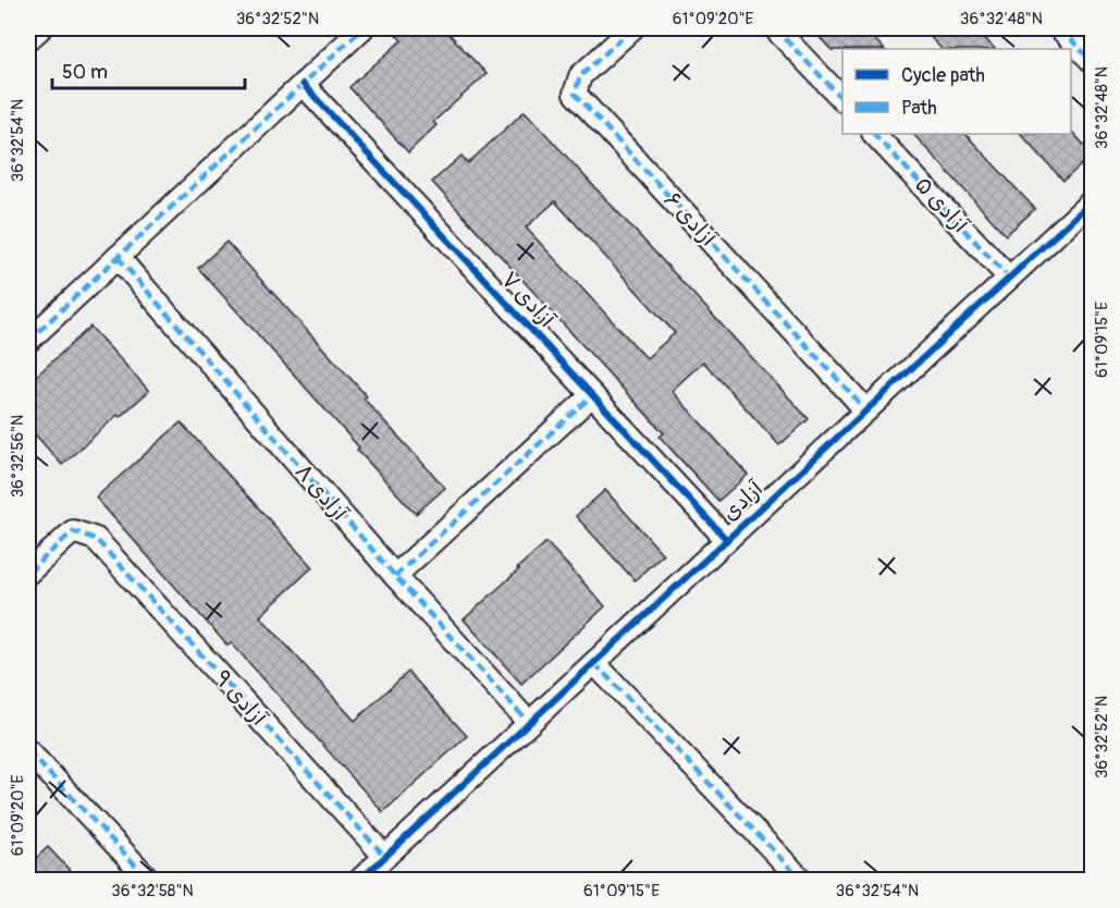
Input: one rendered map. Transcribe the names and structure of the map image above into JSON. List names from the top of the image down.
{
  "streets": {
    "street": [
      "آزادی ۵",
      "آزادی ۶",
      "آزادی ۷",
      "آزادی ۸",
      "آزادی",
      "آزادی ۹"
    ]
  },
  "crossings": [
    ["آزادی ۵", "آزادی"],
    ["آزادی ۶", "آزادی"],
    ["آزادی ۷", "آزادی"],
    ["آزادی ۸", "آزادی"],
    ["آزادی", "آزادی ۹"]
  ],
  "legend": ["Cycle path", "Path"],
  "scale_bar": "50 m",
  "coordinates": [
    "36°32'52\"N",
    "61°09'20\"E",
    "36°32'48\"N",
    "36°32'54\"N",
    "61°09'15\"E",
    "36°32'56\"N",
    "36°32'58\"N"
  ]
}
